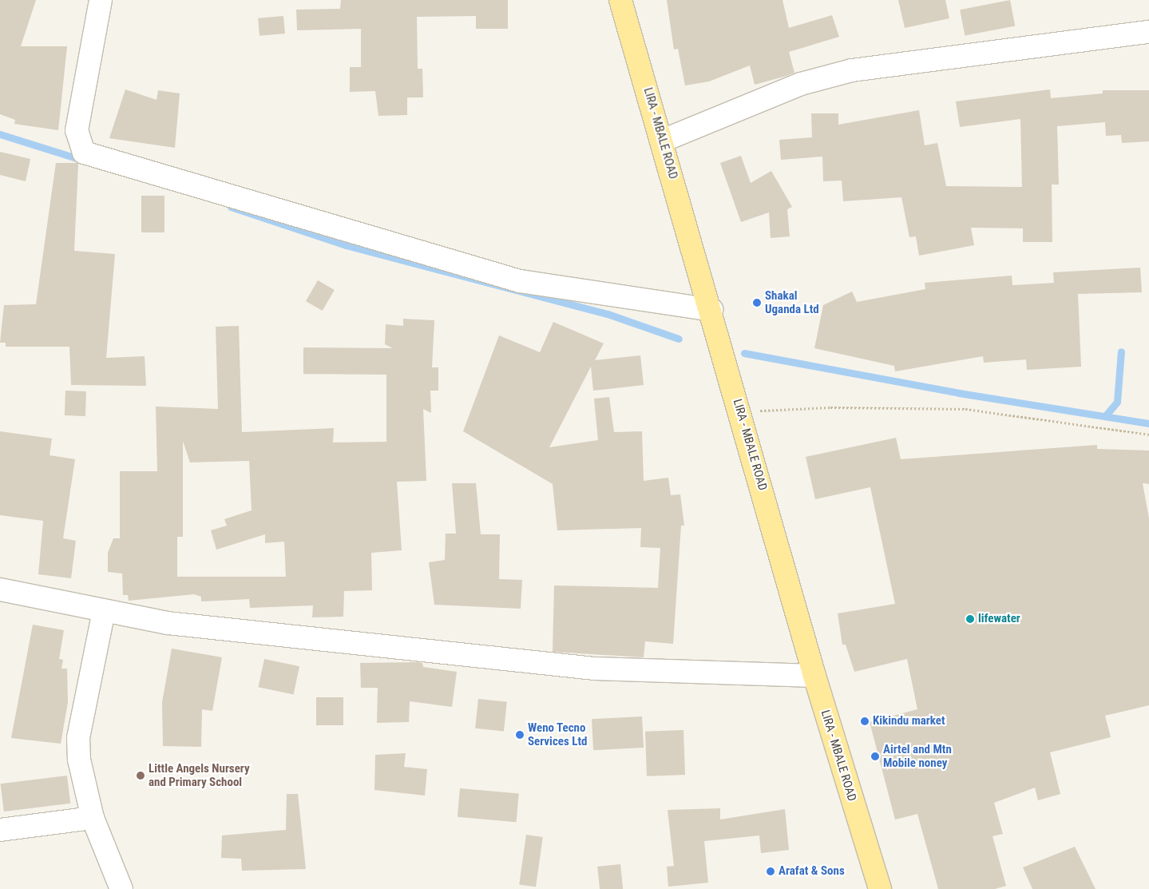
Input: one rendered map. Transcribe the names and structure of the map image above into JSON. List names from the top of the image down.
{
  "streets": {
    "main road": ["LIRA - MBALE ROAD"]
  },
  "places": [
    "Shakal Uganda Ltd",
    "lifewater",
    "Kikindu market",
    "Weno Tecno Services Ltd",
    "Airtel and Mtn Mobile noney",
    "Little Angels Nursery and Primary School",
    "Arafat & Sons"
  ]
}
